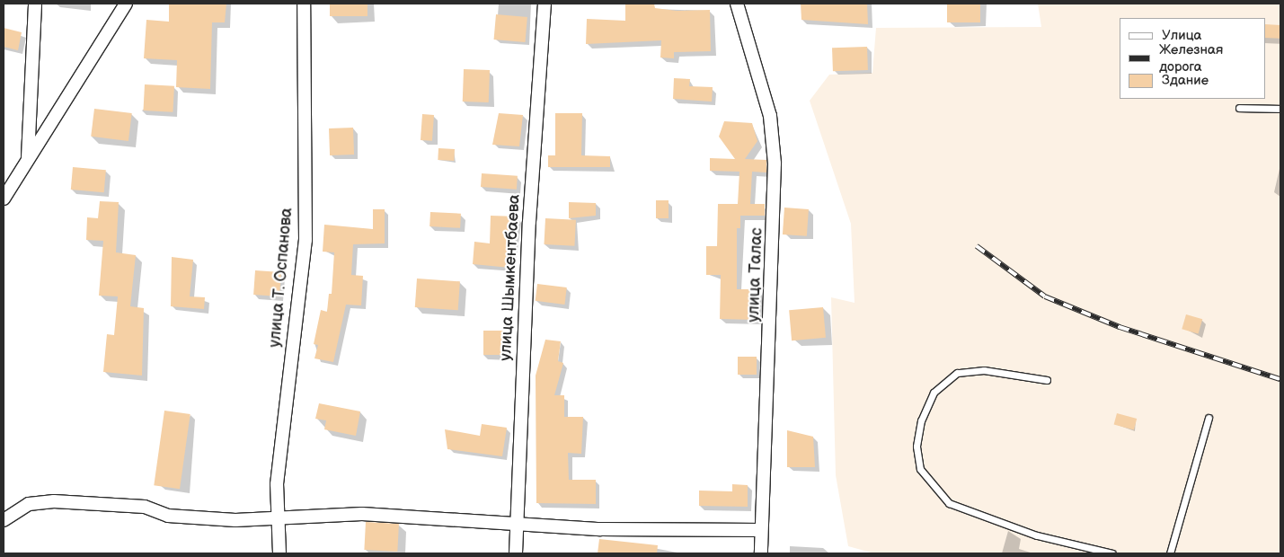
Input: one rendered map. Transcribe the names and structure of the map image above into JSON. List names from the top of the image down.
{
  "streets": {
    "street": ["улица Талас", "улица Т. Оспанова", "улица Шымкентбаева"]
  },
  "legend": ["Улица", "Железная дорога", "Здание"]
}
